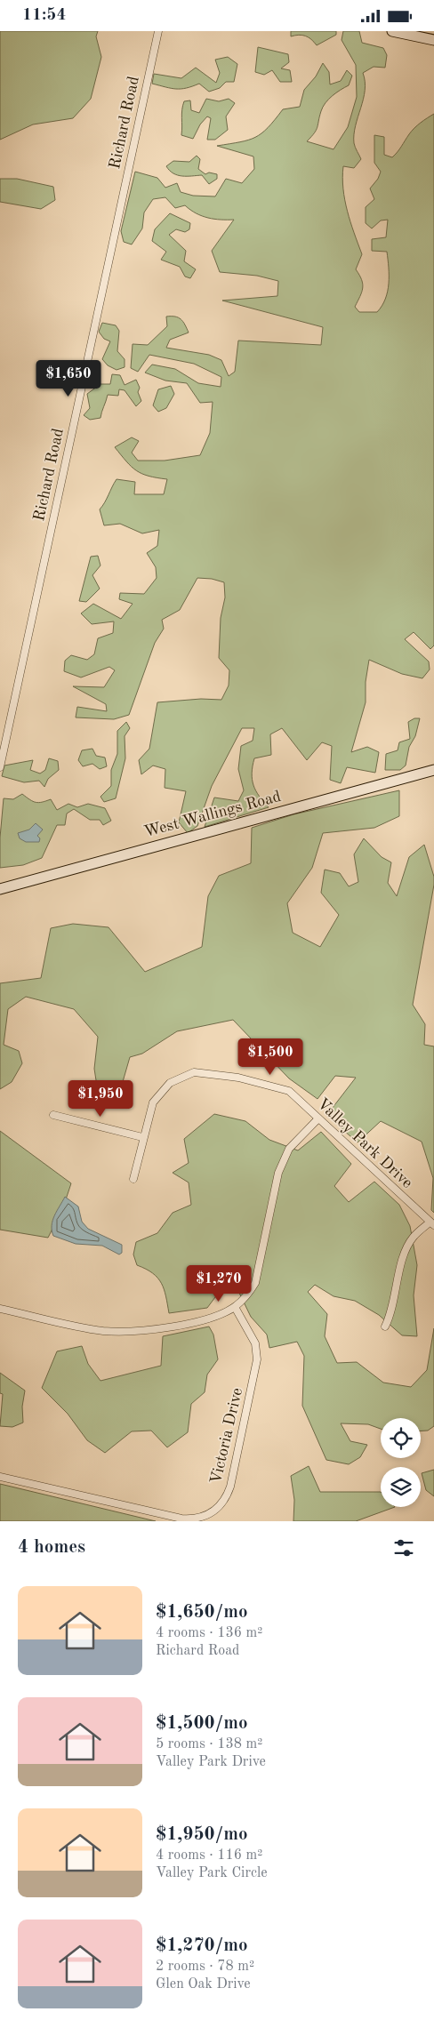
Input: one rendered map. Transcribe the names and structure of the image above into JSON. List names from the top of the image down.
{
  "streets": {
    "street": [
      "Richard Road",
      "West Wallings Road",
      "Valley Park Drive",
      "Victoria Drive"
    ]
  },
  "page": {
    "status": "11:54",
    "price": [
      "$1,650",
      "$1,500",
      "$1,950",
      "$1,270"
    ],
    "heading": "4 homes",
    "list": [
      {
        "name": "$1,650/mo",
        "note": "4 rooms · 136 m² · Richard Road"
      },
      {
        "name": "$1,500/mo",
        "note": "5 rooms · 138 m² · Valley Park Drive"
      },
      {
        "name": "$1,950/mo",
        "note": "4 rooms · 116 m² · Valley Park Circle"
      },
      {
        "name": "$1,270/mo",
        "note": "2 rooms · 78 m² · Glen Oak Drive"
      }
    ]
  }
}
